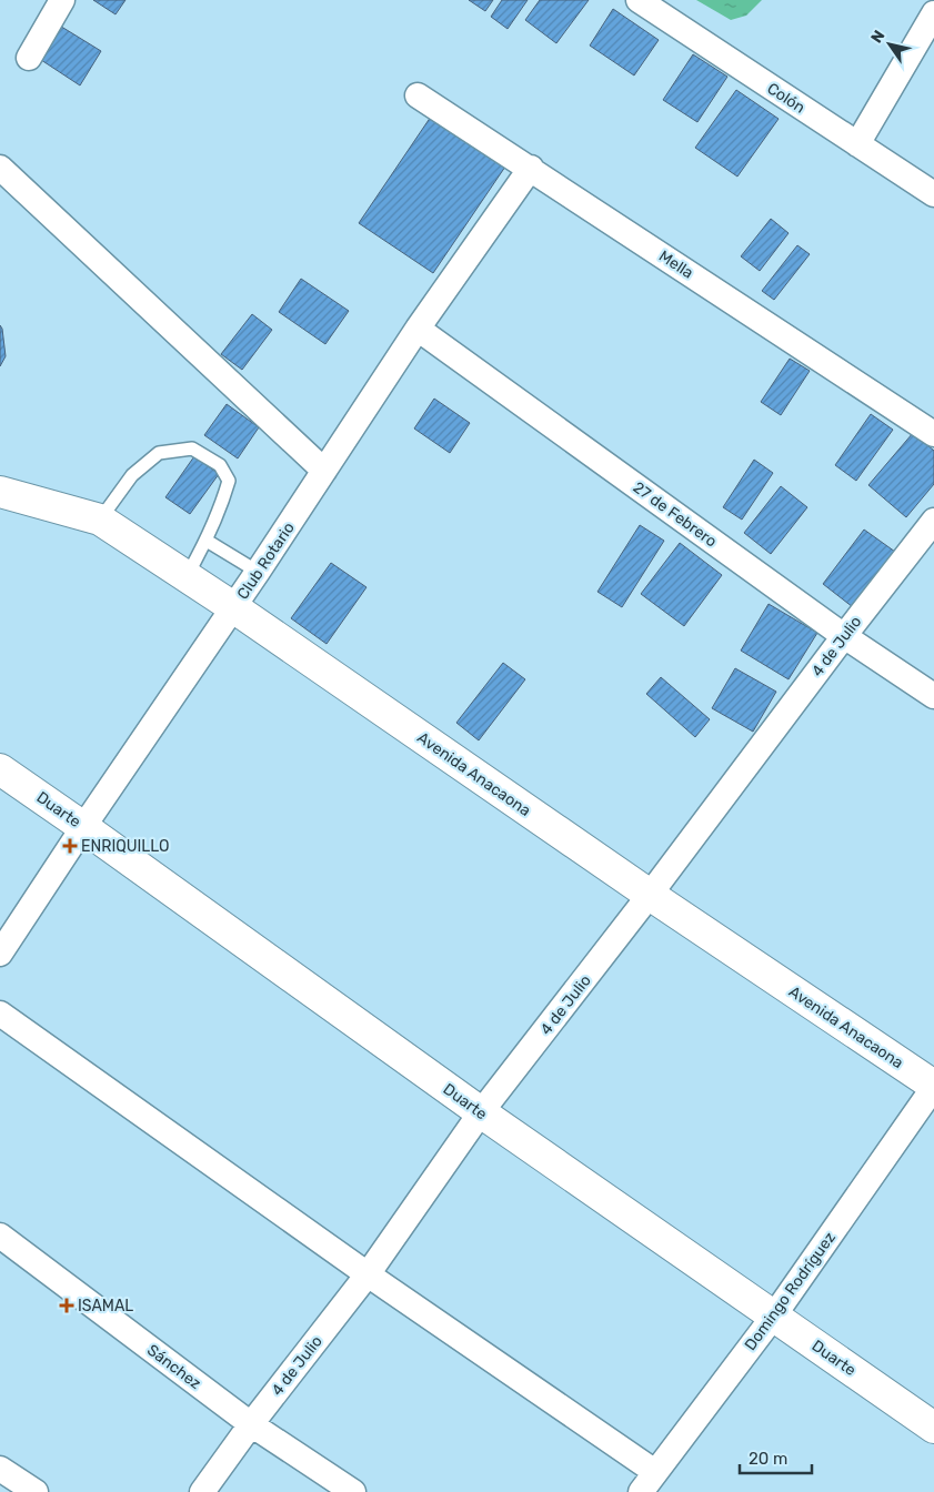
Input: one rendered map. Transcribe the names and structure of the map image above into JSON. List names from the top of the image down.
{
  "streets": {
    "main road": ["Avenida Anacaona", "Duarte"],
    "street": [
      "Colón",
      "Mella",
      "27 de Febrero",
      "Club Rotario",
      "4 de Julio",
      "Domingo Rodríguez",
      "Sánchez"
    ]
  },
  "crossings": [
    ["Mella", "Club Rotario"],
    ["27 de Febrero", "Club Rotario"],
    ["27 de Febrero", "4 de Julio"],
    ["Club Rotario", "Avenida Anacaona"],
    ["Club Rotario", "Duarte"],
    ["4 de Julio", "Avenida Anacaona"],
    ["4 de Julio", "Duarte"],
    ["4 de Julio", "Sánchez"],
    ["Avenida Anacaona", "Domingo Rodríguez"],
    ["Duarte", "Domingo Rodríguez"]
  ],
  "places": {
    "health": ["ENRIQUILLO", "ISAMAL"]
  },
  "scale_bar": "20 m",
  "north": "top left"
}
